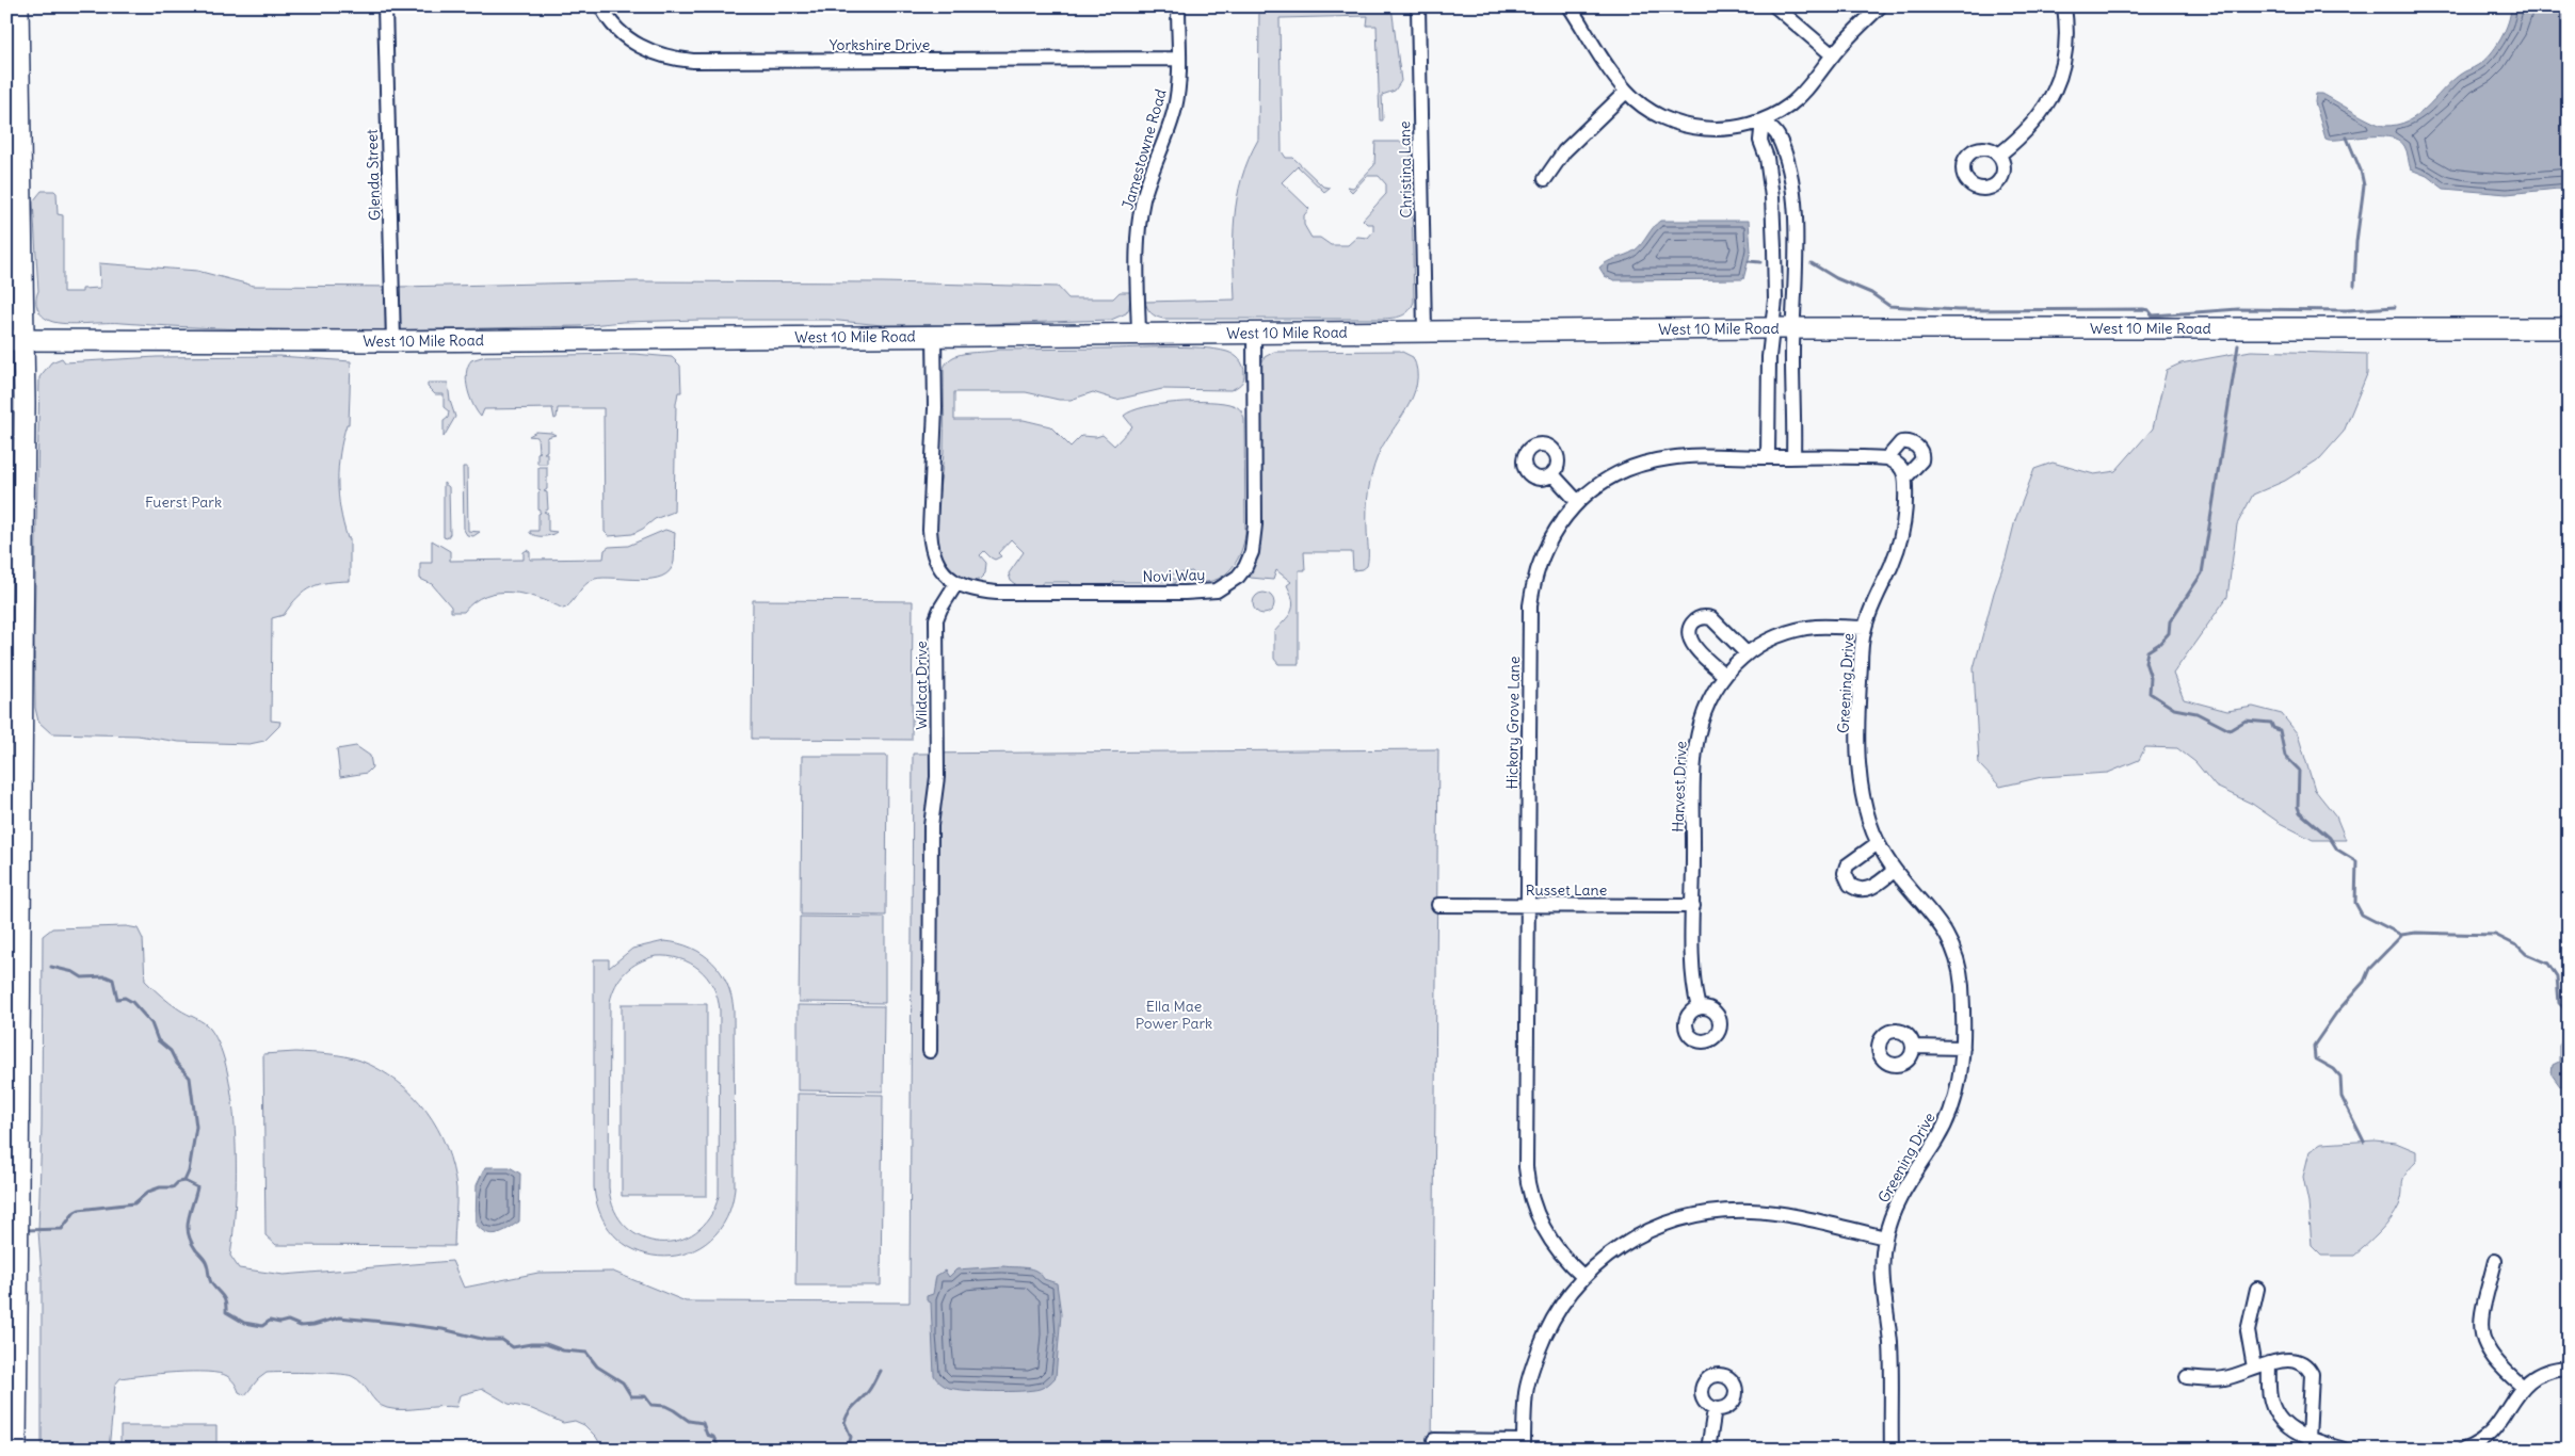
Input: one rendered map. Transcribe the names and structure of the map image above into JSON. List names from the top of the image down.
{
  "streets": {
    "main road": ["West 10 Mile Road"],
    "street": [
      "Yorkshire Drive",
      "Jamestowne Road",
      "Christina Lane",
      "Glenda Street",
      "Novi Way",
      "Greening Drive",
      "Wildcat Drive",
      "Hickory Grove Lane",
      "Harvest Drive",
      "Russet Lane"
    ]
  },
  "crossings": [
    ["Yorkshire Drive", "Jamestowne Road"],
    ["Jamestowne Road", "West 10 Mile Road"],
    ["Christina Lane", "West 10 Mile Road"],
    ["Glenda Street", "West 10 Mile Road"],
    ["West 10 Mile Road", "Novi Way"],
    ["Novi Way", "Wildcat Drive"],
    ["Greening Drive", "Hickory Grove Lane"],
    ["Greening Drive", "Harvest Drive"],
    ["Hickory Grove Lane", "Russet Lane"],
    ["Harvest Drive", "Russet Lane"]
  ],
  "parks": ["Fuerst Park", "Ella Mae Power Park"]
}
